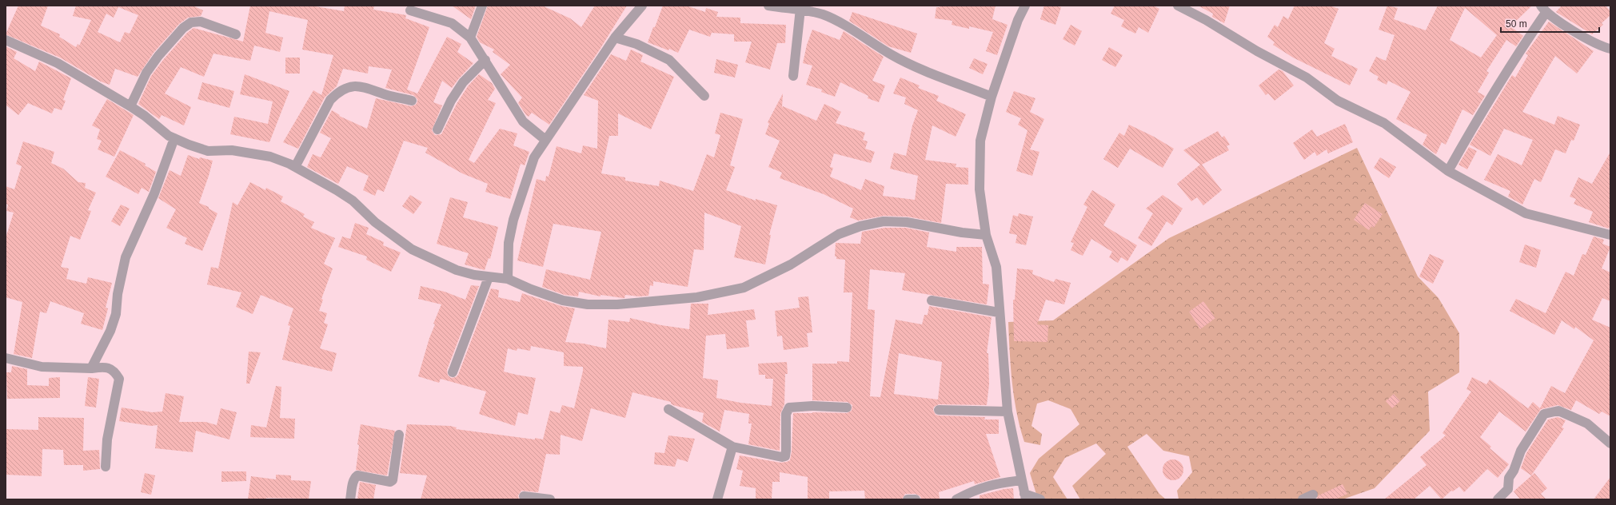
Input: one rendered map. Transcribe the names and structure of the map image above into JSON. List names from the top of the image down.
{
  "scale_bar": "50 m"
}
